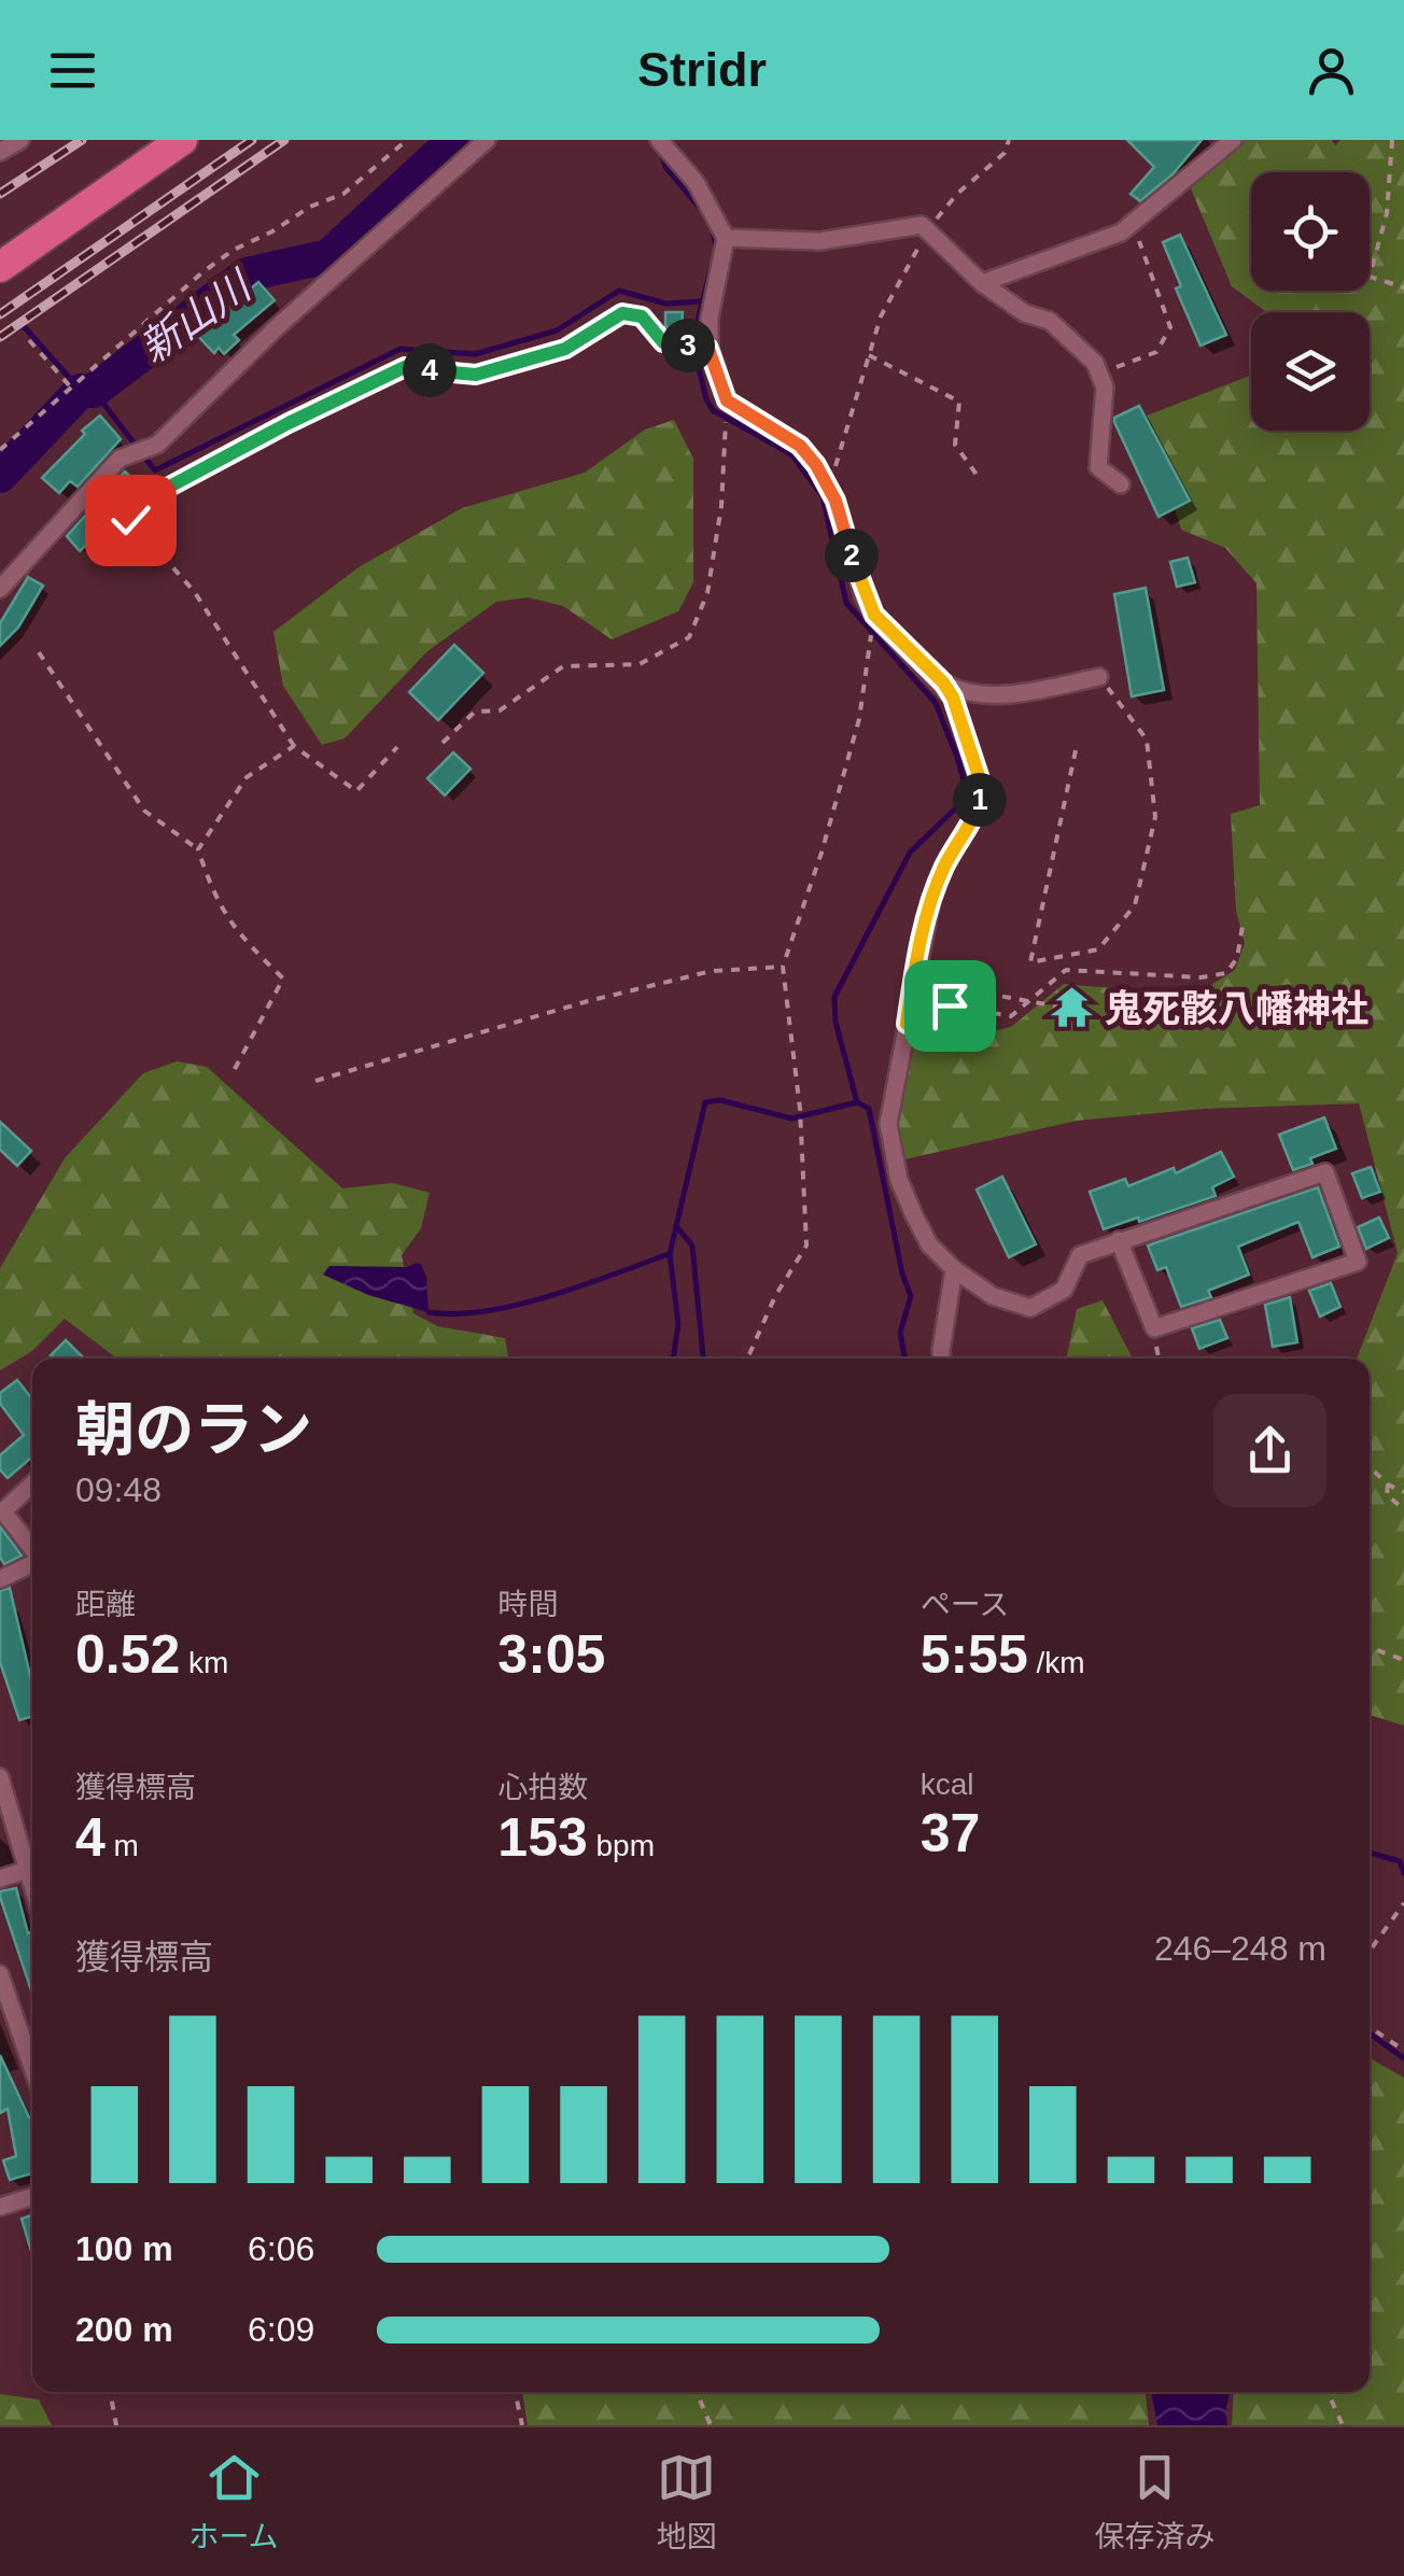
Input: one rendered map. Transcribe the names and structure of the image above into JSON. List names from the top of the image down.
{
  "water": ["新山川"],
  "places": {
    "temple": ["鬼死骸八幡神社"]
  },
  "page": {
    "header": "Stridr",
    "pins": [
      "3",
      "4",
      "2",
      "1"
    ],
    "heading": ["朝のラン", "09:48"],
    "stats": [
      ["距離", "0.52 km"],
      ["時間", "3:05"],
      ["ペース", "5:55 /km"],
      ["獲得標高", "4 m"],
      ["心拍数", "153 bpm"],
      ["kcal", "37"]
    ],
    "chart": ["獲得標高", "246–248 m"],
    "list": [
      {
        "name": "100 m",
        "note": "6:06"
      },
      {
        "name": "200 m",
        "note": "6:09"
      }
    ],
    "tabs": ["ホーム", "地図", "保存済み"]
  }
}
